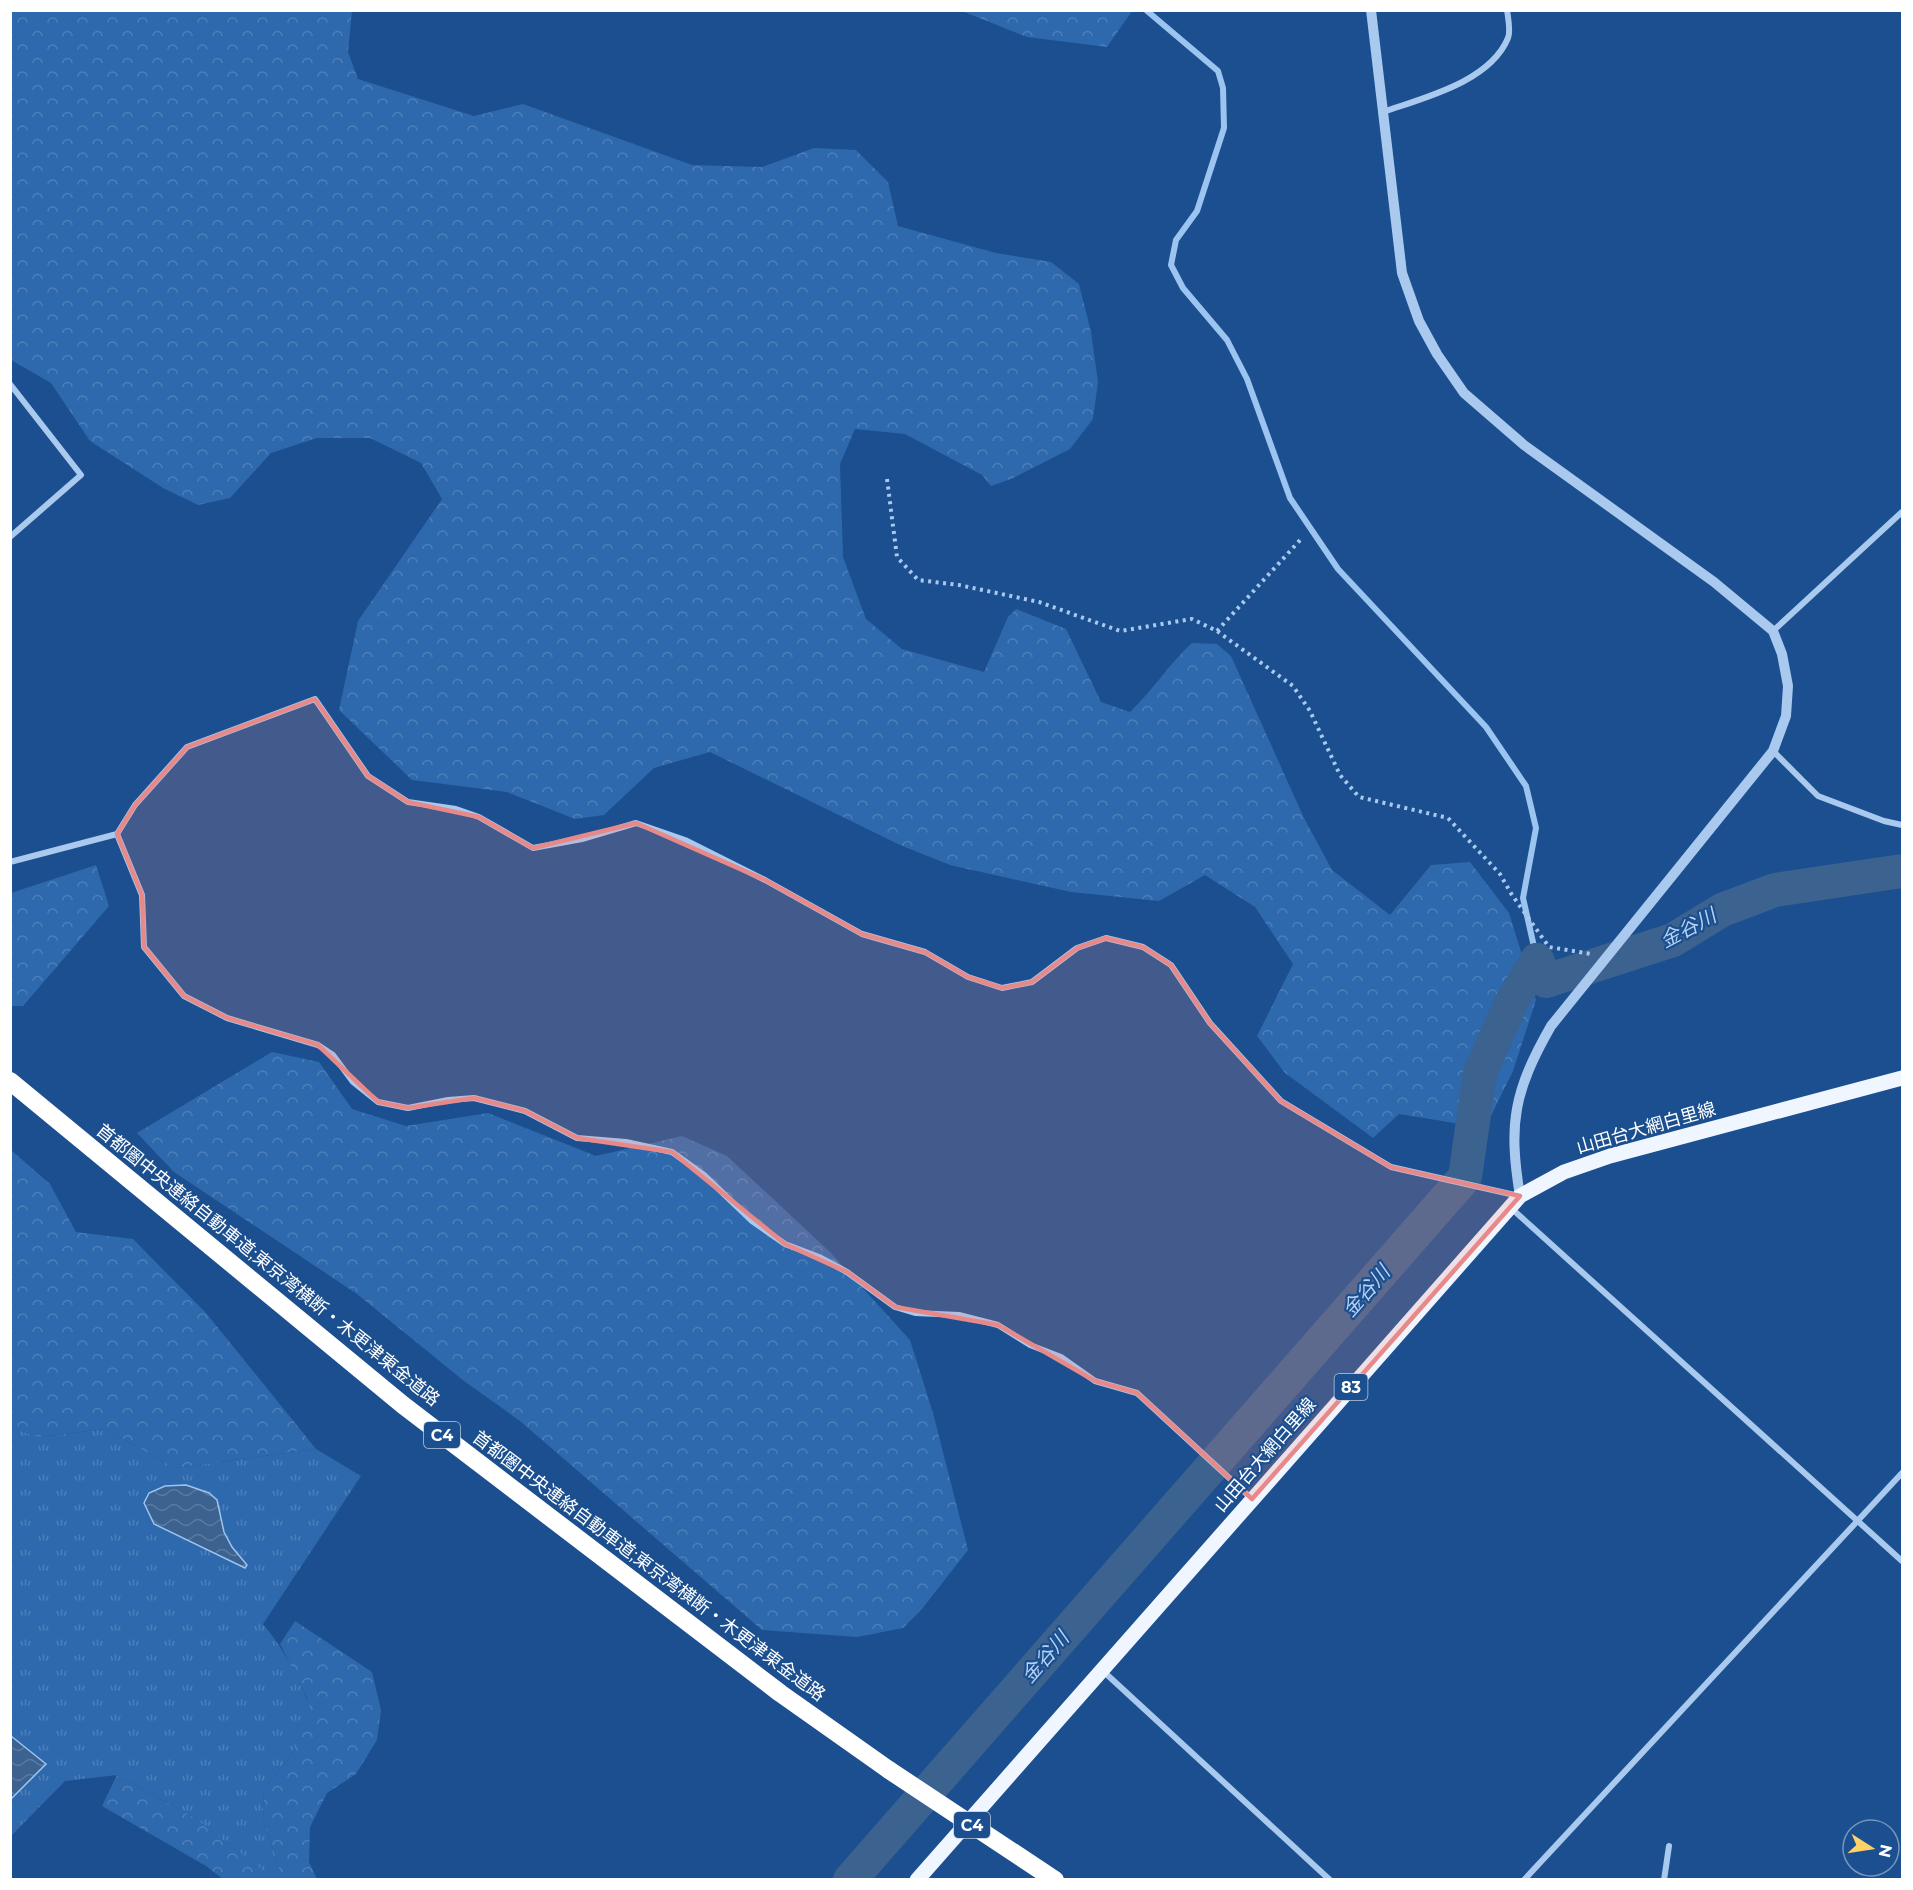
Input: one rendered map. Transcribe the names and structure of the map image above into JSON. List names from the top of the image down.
{
  "streets": {
    "highway": ["首都圏中央連絡自動車道;東京湾横断・木更津東金道路", "C4"],
    "main road": ["山田台大網白里線", "83"]
  },
  "water": ["金谷川"],
  "north": "right"
}
